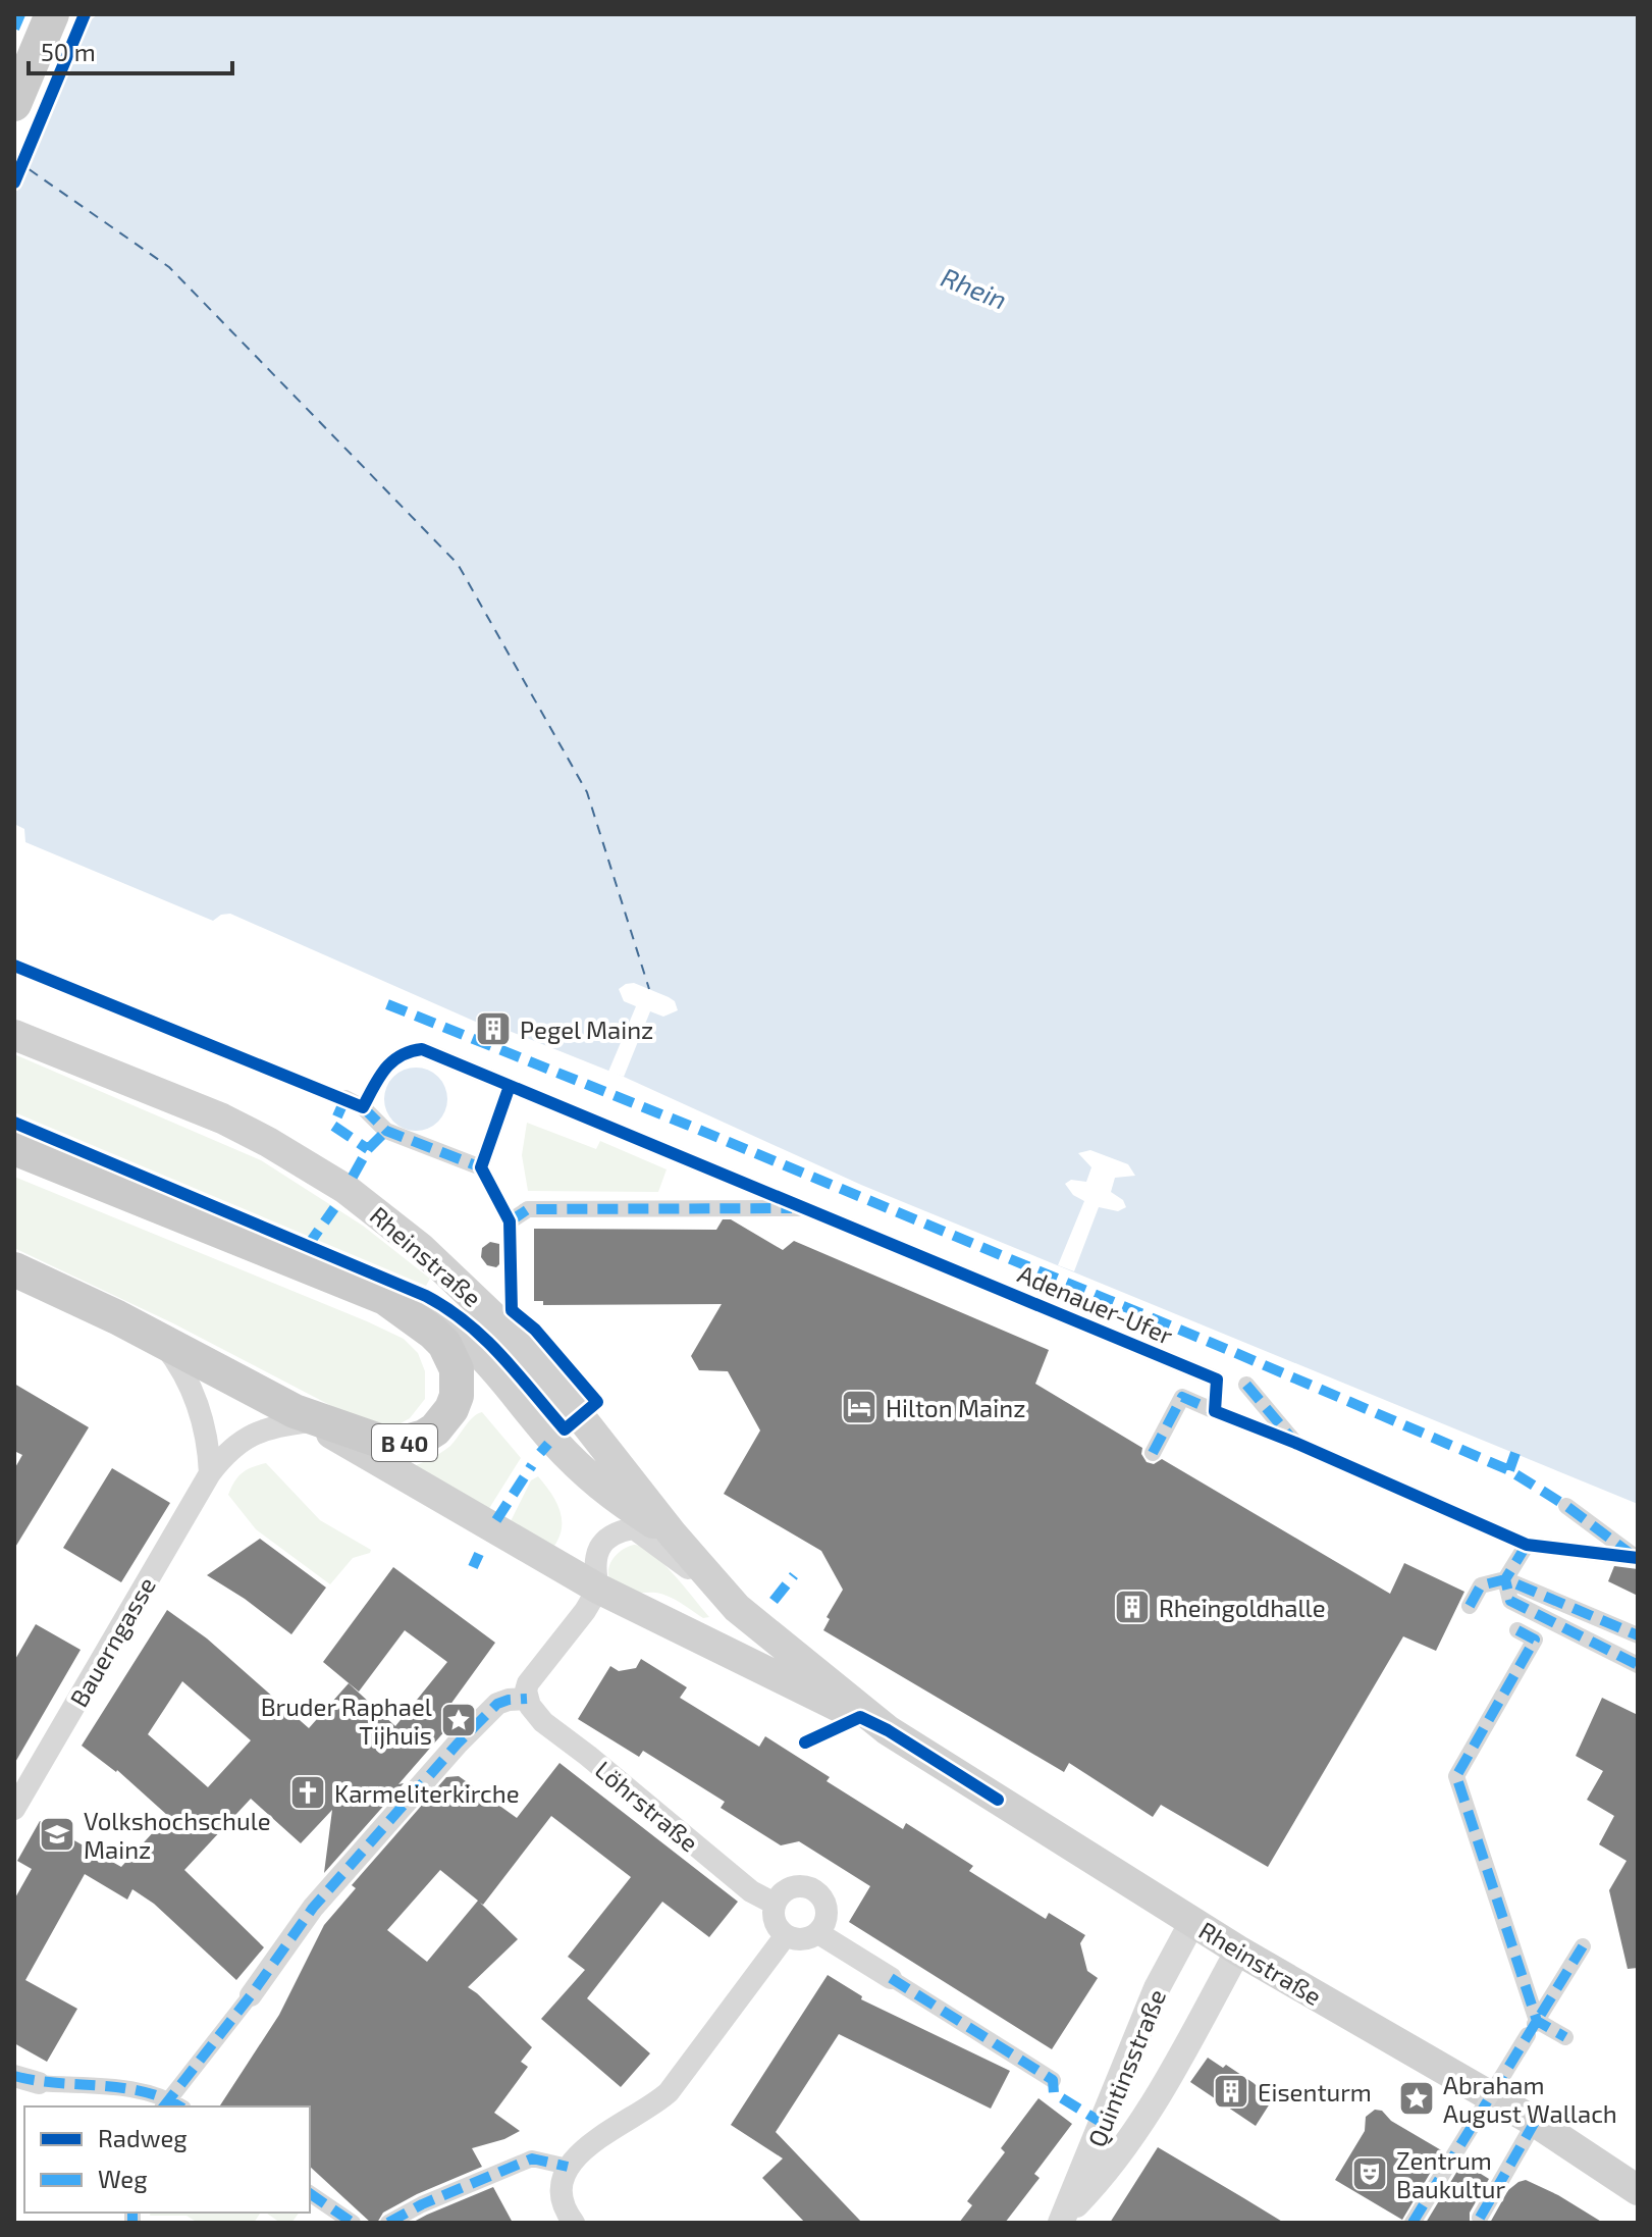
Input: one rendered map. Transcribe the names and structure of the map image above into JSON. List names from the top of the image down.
{
  "streets": {
    "main road": ["Rheinstraße", "B 40"],
    "street": [
      "Adenauer-Ufer",
      "Bauerngasse",
      "Löhrstraße",
      "Quintinsstraße"
    ]
  },
  "crossings": [
    ["Rheinstraße", "Bauerngasse"],
    ["Rheinstraße", "Quintinsstraße"]
  ],
  "water": ["Rhein"],
  "places": {
    "building": ["Pegel Mainz", "Rheingoldhalle", "Eisenturm"],
    "hotel": ["Hilton Mainz"],
    "place": ["Bruder Raphael Tijhuis", "Abraham August Wallach"],
    "church": ["Karmeliterkirche"],
    "school or university": ["Volkshochschule Mainz"],
    "theatre": ["Zentrum Baukultur"]
  },
  "legend": ["Radweg", "Weg"],
  "scale_bar": "50 m"
}
